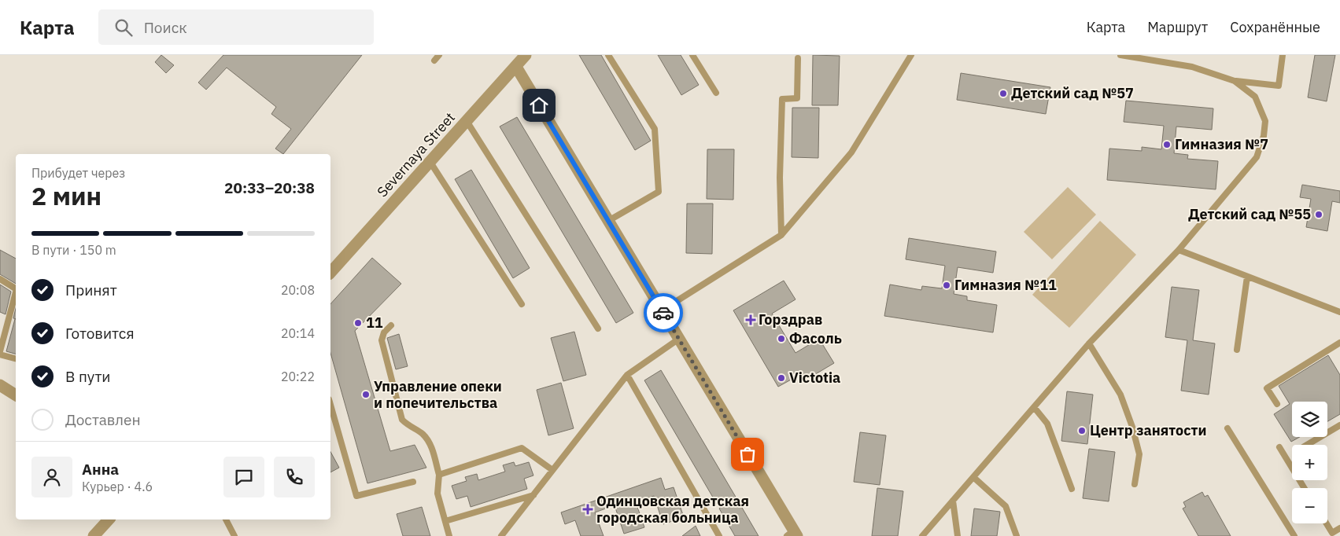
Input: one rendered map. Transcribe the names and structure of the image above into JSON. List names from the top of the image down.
{
  "streets": {
    "street": ["Severnaya Street"]
  },
  "places": {
    "other": [
      "Детский сад №57",
      "Гимназия №7",
      "Детский сад №55",
      "Гимназия №11",
      "11",
      "Фасоль",
      "Victotia",
      "Управление опеки и попечительства",
      "Центр занятости"
    ],
    "health": ["Горздрав", "Одинцовская детская городская больница"]
  },
  "page": {
    "header": "Карта",
    "search": "Поиск",
    "nav": ["Карта", "Маршрут", "Сохранённые"],
    "heading": ["2 мин", "Прибудет через", "20:33–20:38"],
    "panel": ["Анна", "Курьер · 4.6"],
    "bar": "В пути · 150 m",
    "list": [
      ["Принят", "20:08"],
      ["Готовится", "20:14"],
      ["В пути", "20:22"],
      "Доставлен"
    ],
    "map_buttons": ["+", "−"]
  }
}
